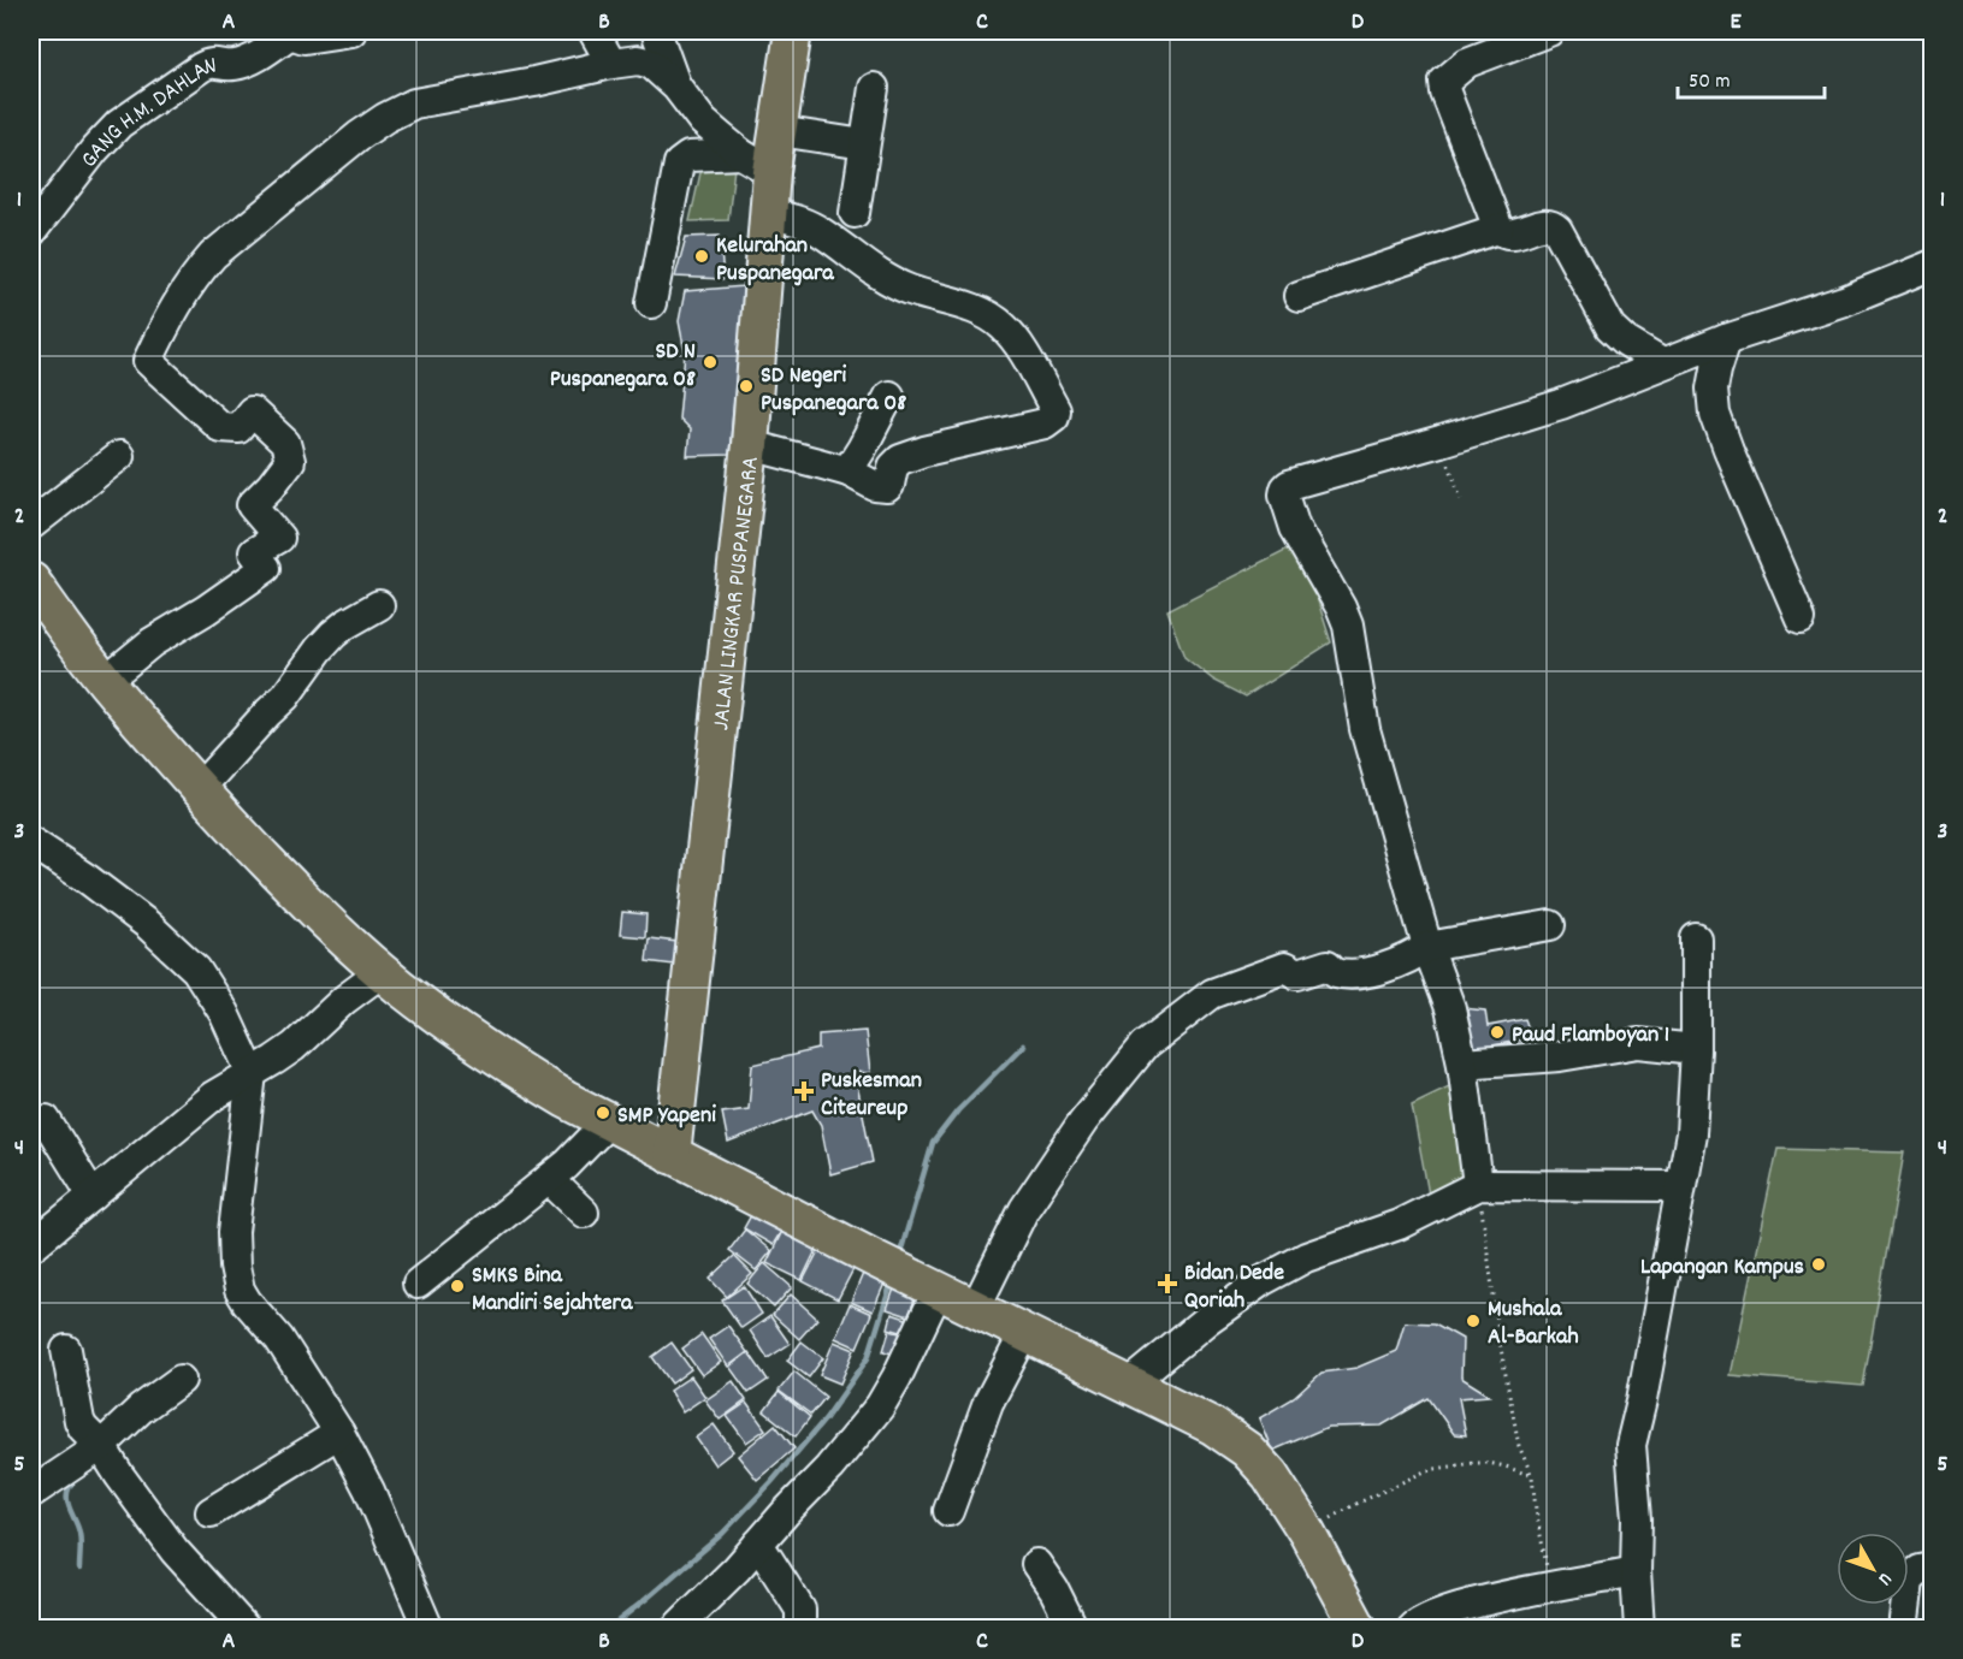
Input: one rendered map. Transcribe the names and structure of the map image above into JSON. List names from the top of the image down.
{
  "streets": {
    "main road": ["JALAN LINGKAR PUSPANEGARA"],
    "street": ["GANG H.M. DAHLAN"]
  },
  "places": {
    "other": [
      "Kelurahan Puspanegara",
      "SD N Puspanegara 08",
      "SD Negeri Puspanegara 08",
      "Paud Flamboyan 1",
      "SMP Yapeni",
      "Lapangan Kampus",
      "SMKS Bina Mandiri Sejahtera",
      "Mushala Al-Barkah"
    ],
    "health": ["Puskesman Citeureup", "Bidan Dede Qoriah"]
  },
  "scale_bar": "50 m",
  "north": "bottom right",
  "grid": {
    "columns": [
      "A",
      "B",
      "C",
      "D",
      "E"
    ],
    "rows": [
      "1",
      "2",
      "3",
      "4",
      "5"
    ]
  }
}
